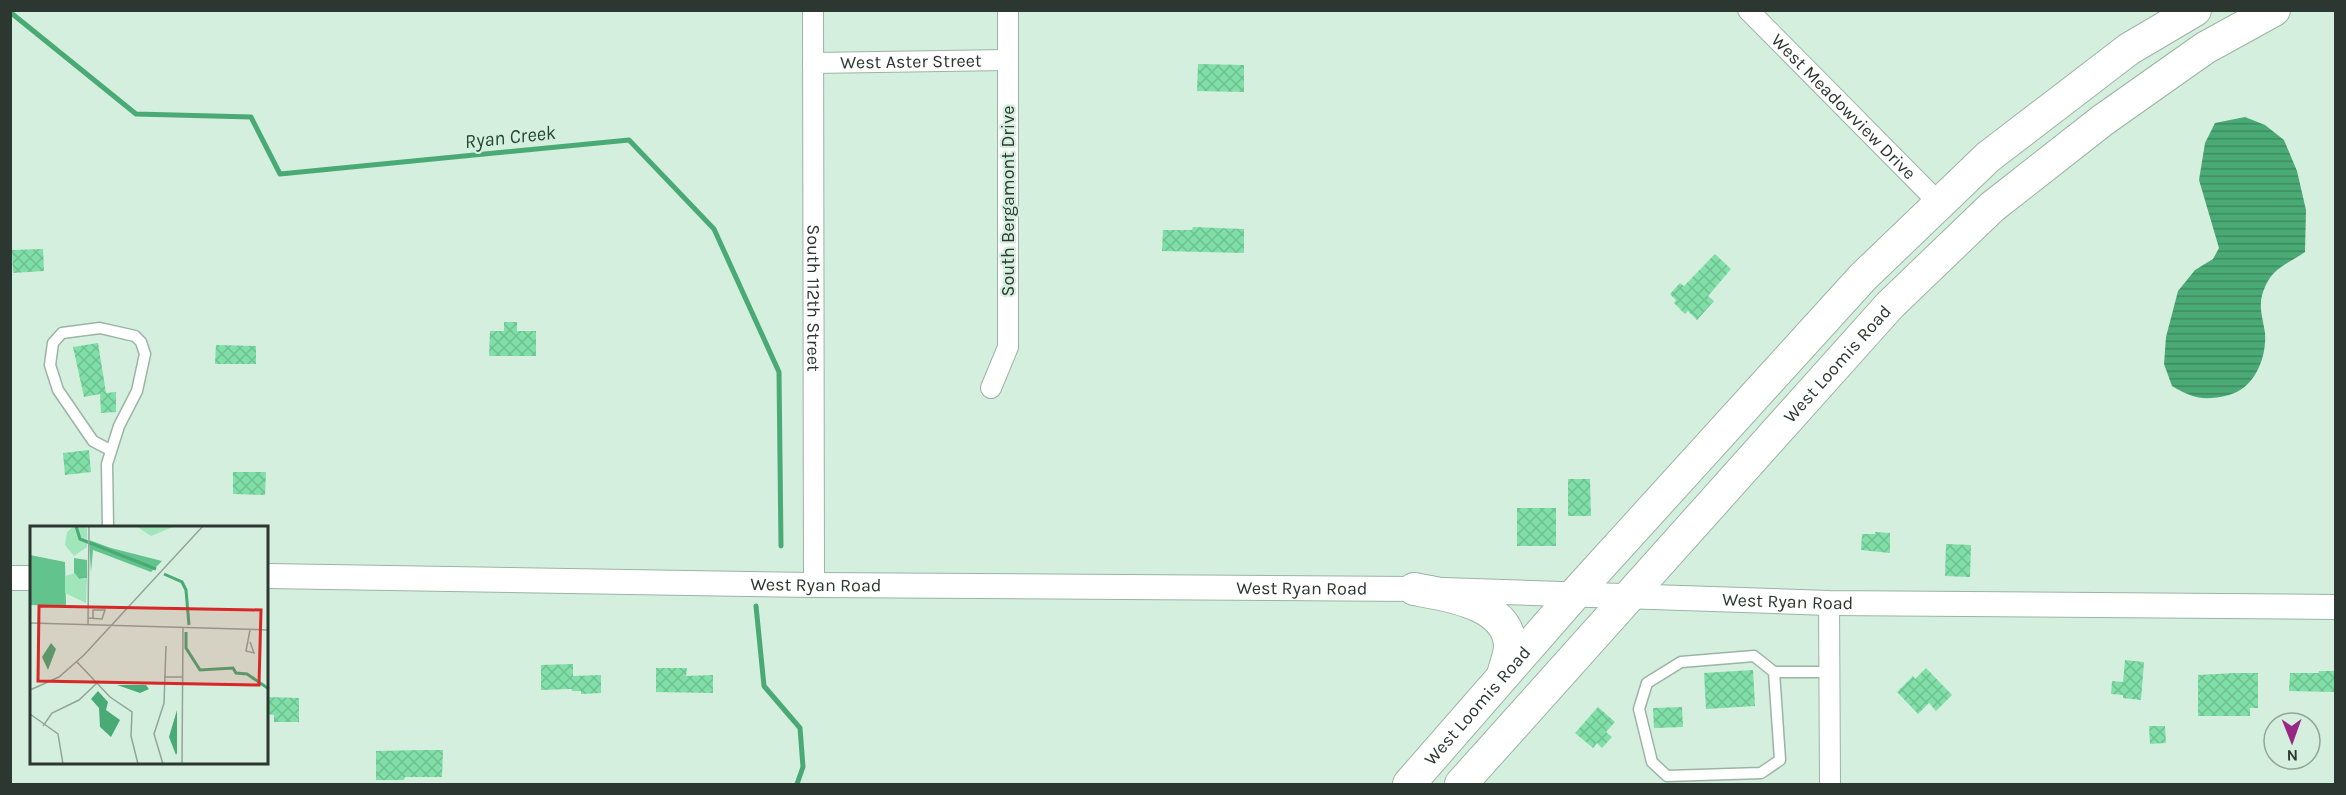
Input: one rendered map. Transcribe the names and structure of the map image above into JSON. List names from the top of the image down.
{
  "streets": {
    "main road": ["West Loomis Road"],
    "street": [
      "West Aster Street",
      "West Meadowview Drive",
      "South Bergamont Drive",
      "South 112th Street",
      "West Ryan Road"
    ]
  },
  "crossings": [
    ["West Aster Street", "South Bergamont Drive"],
    ["West Aster Street", "South 112th Street"],
    ["West Meadowview Drive", "West Loomis Road"],
    ["South 112th Street", "West Ryan Road"],
    ["West Loomis Road", "West Ryan Road"]
  ],
  "water": ["Ryan Creek"],
  "north": "bottom"
}
